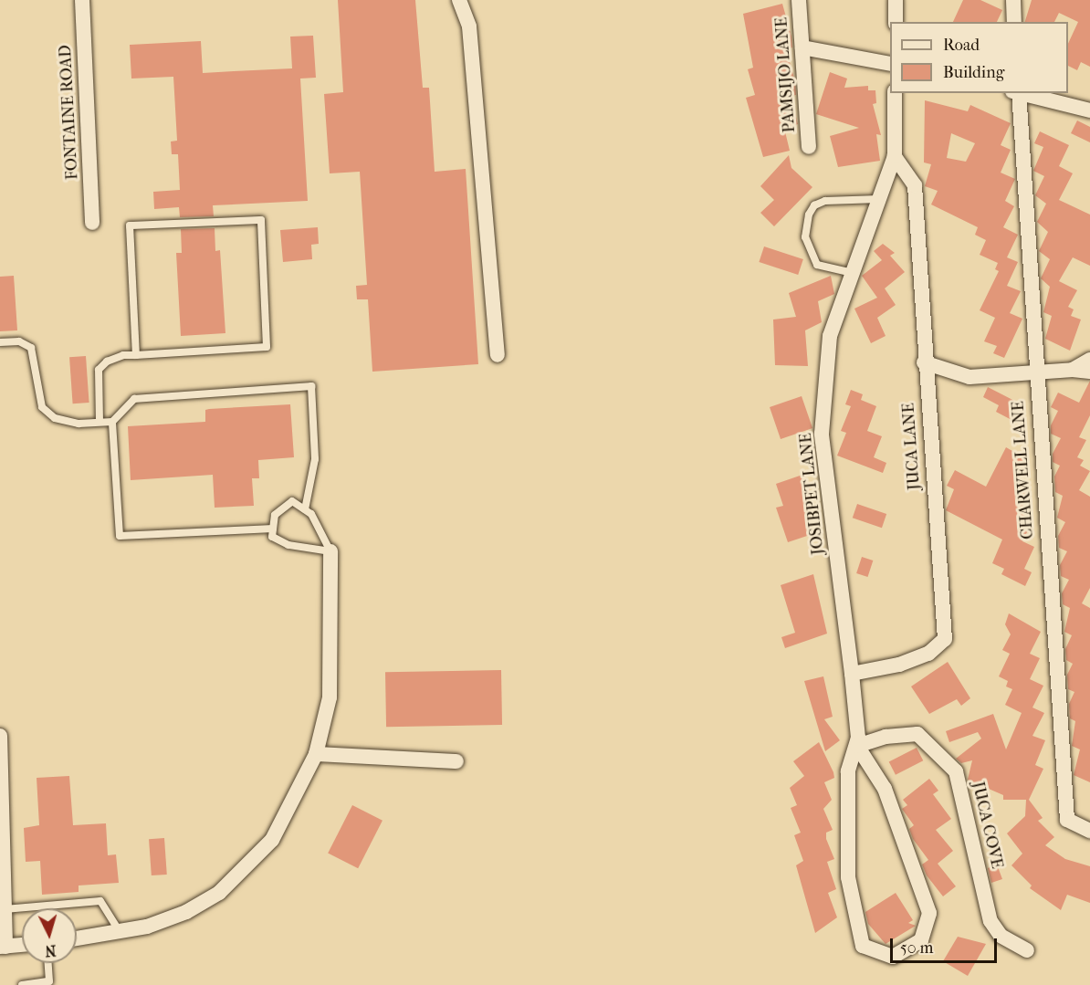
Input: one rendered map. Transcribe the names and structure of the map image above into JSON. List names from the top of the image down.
{
  "streets": {
    "street": [
      "PAMSIJO LANE",
      "FONTAINE ROAD",
      "JUCA LANE",
      "CHARWELL LANE",
      "JOSIBPET LANE",
      "JUCA COVE"
    ]
  },
  "crossings": [
    ["JUCA LANE", "JOSIBPET LANE"],
    ["JOSIBPET LANE", "JUCA COVE"]
  ],
  "legend": ["Road", "Building"],
  "scale_bar": "50 m",
  "north": "bottom"
}
